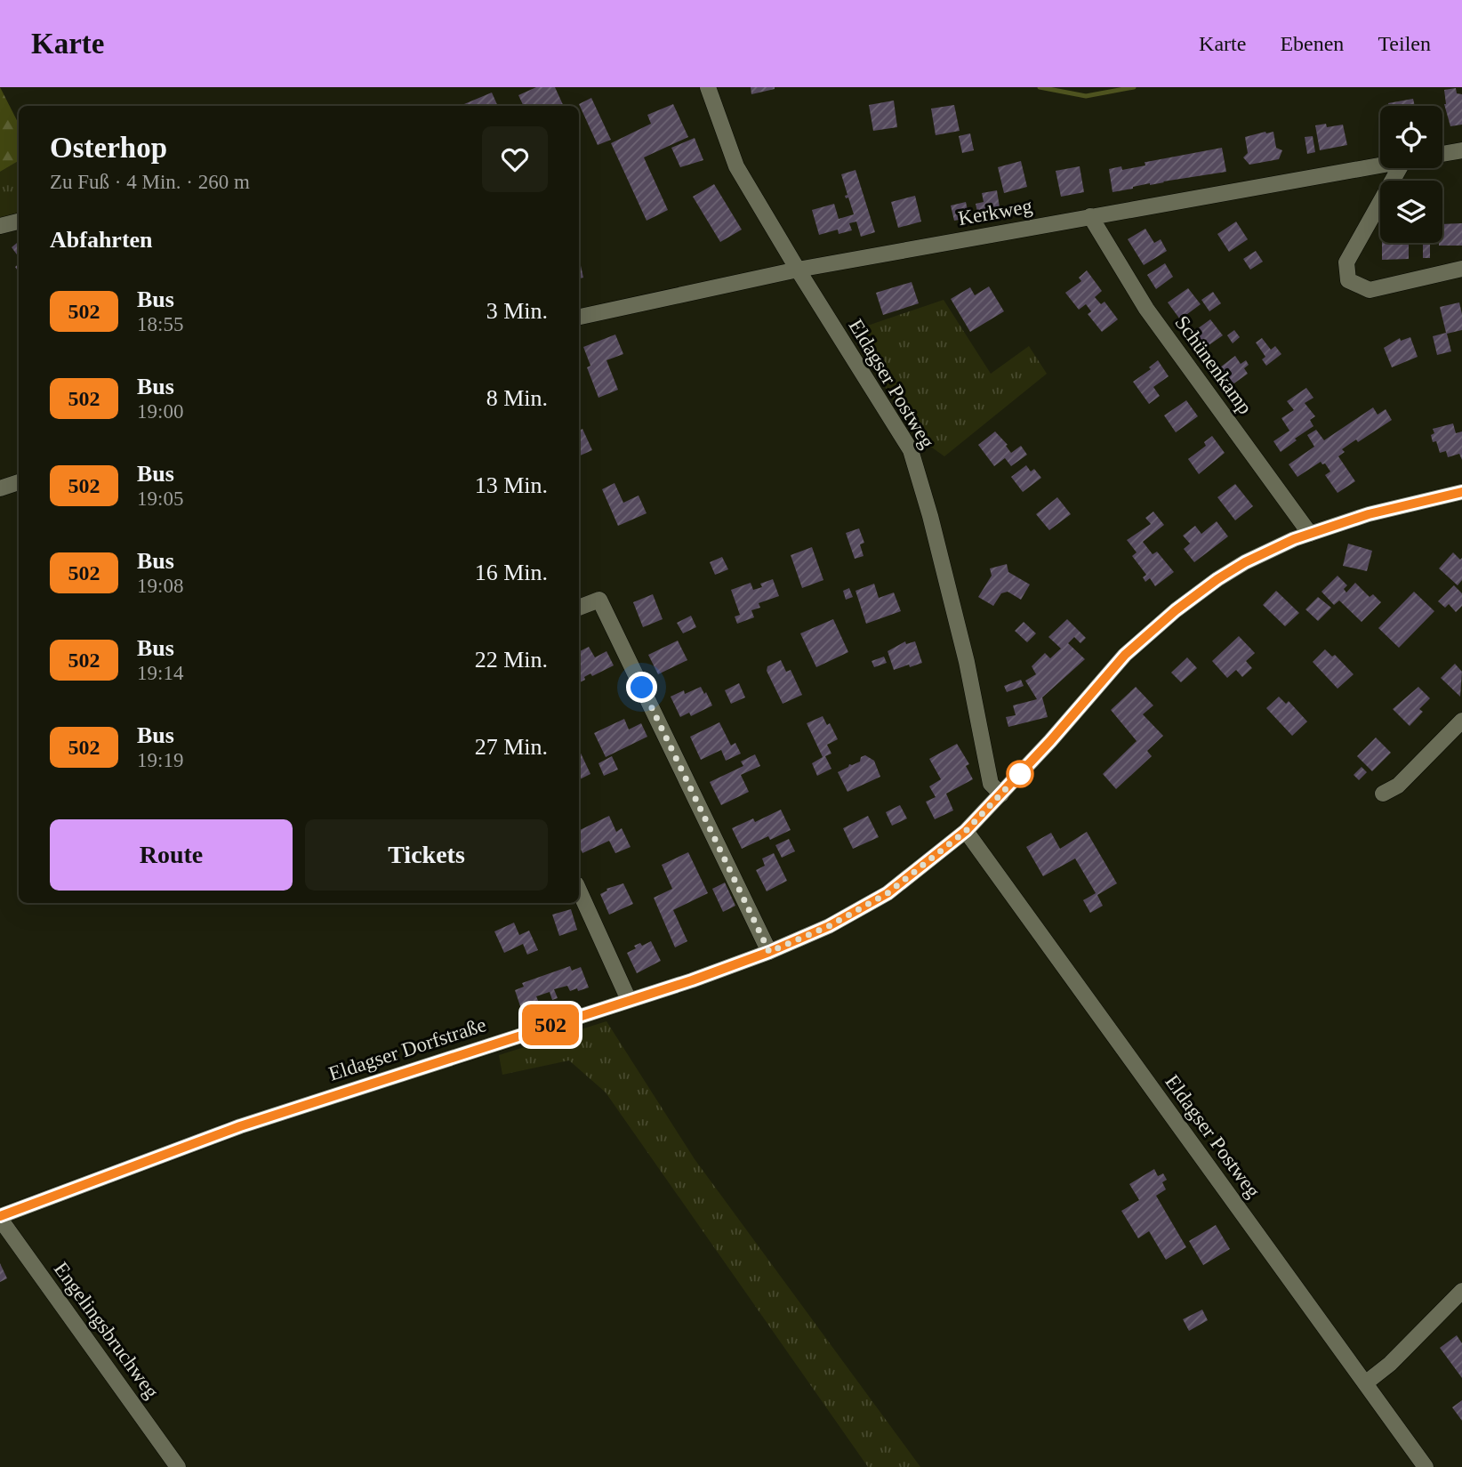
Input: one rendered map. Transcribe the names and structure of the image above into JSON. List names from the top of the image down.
{
  "streets": {
    "street": [
      "Kerkweg",
      "Schünenkamp",
      "Eldagser Postweg",
      "Eldagser Dorfstraße",
      "Engelingsbruchweg"
    ]
  },
  "crossings": [
    ["Kerkweg", "Schünenkamp"],
    ["Kerkweg", "Eldagser Postweg"],
    ["Schünenkamp", "Eldagser Dorfstraße"],
    ["Eldagser Postweg", "Eldagser Dorfstraße"],
    ["Eldagser Dorfstraße", "Engelingsbruchweg"]
  ],
  "lines": ["bus line 502"],
  "page": {
    "header": "Karte",
    "nav": ["Karte", "Ebenen", "Teilen"],
    "on_map": "502",
    "heading": [
      ["Osterhop", "Zu Fuß · 4 Min. · 260 m"],
      "Abfahrten"
    ],
    "list": [
      {
        "mark": "502",
        "name": "Bus",
        "note": "18:55",
        "value": "3 Min."
      },
      {
        "mark": "502",
        "name": "Bus",
        "note": "19:00",
        "value": "8 Min."
      },
      {
        "mark": "502",
        "name": "Bus",
        "note": "19:05",
        "value": "13 Min."
      },
      {
        "mark": "502",
        "name": "Bus",
        "note": "19:08",
        "value": "16 Min."
      },
      {
        "mark": "502",
        "name": "Bus",
        "note": "19:14",
        "value": "22 Min."
      },
      {
        "mark": "502",
        "name": "Bus",
        "note": "19:19",
        "value": "27 Min."
      }
    ],
    "buttons": ["Route", "Tickets"]
  }
}
